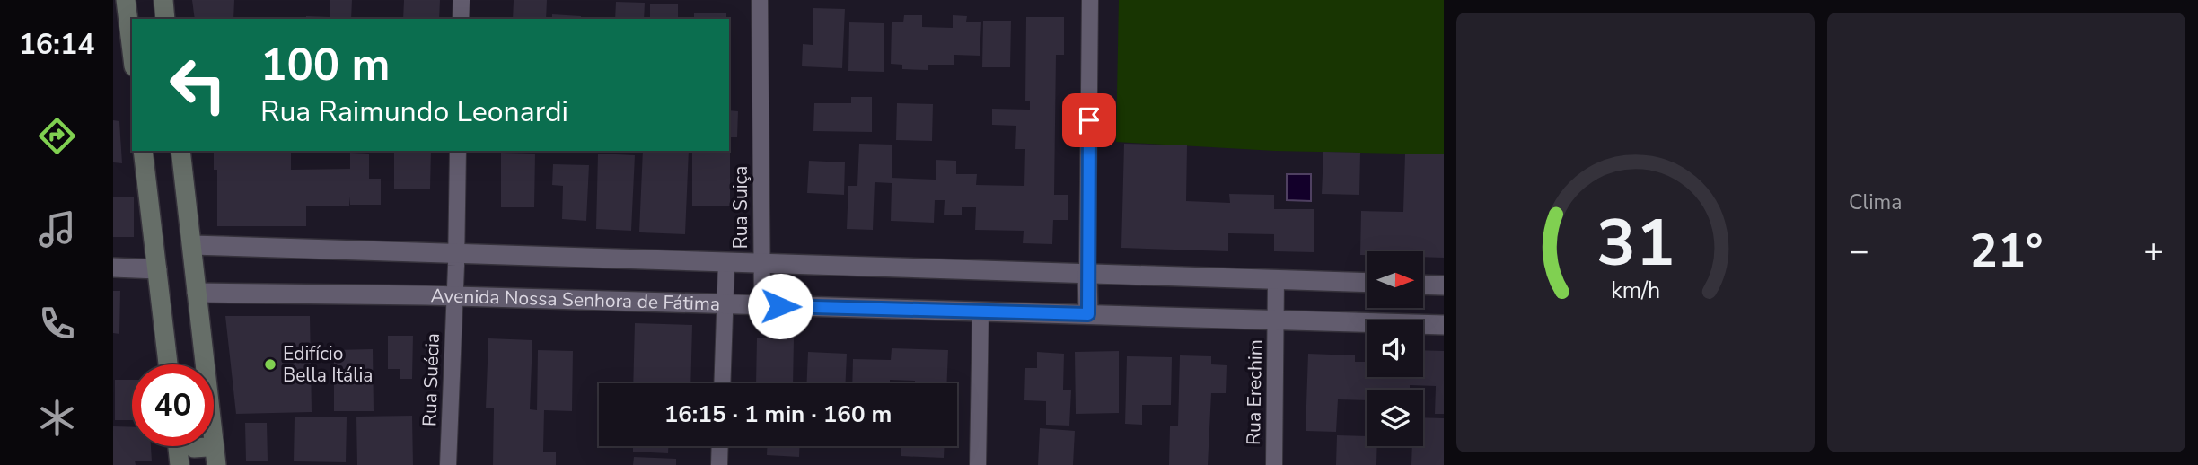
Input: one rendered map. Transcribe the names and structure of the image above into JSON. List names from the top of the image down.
{
  "streets": {
    "street": [
      "Rua Suiça",
      "Avenida Nossa Senhora de Fátima",
      "Rua Suécia",
      "Rua Erechim"
    ]
  },
  "crossings": [
    ["Rua Suiça", "Avenida Nossa Senhora de Fátima"],
    ["Avenida Nossa Senhora de Fátima", "Rua Suécia"],
    ["Avenida Nossa Senhora de Fátima", "Rua Erechim"]
  ],
  "places": ["Edifício Bella Itália"],
  "north": "right",
  "page": {
    "tabs": "16:14",
    "tile": "Clima",
    "turn": ["100 m", "Rua Raimundo Leonardi"],
    "heat": ["−", "21°", "+"],
    "limit": "40",
    "trip": "16:15 · 1 min · 160 m",
    "gauge": ["31", "km/h"]
  }
}
